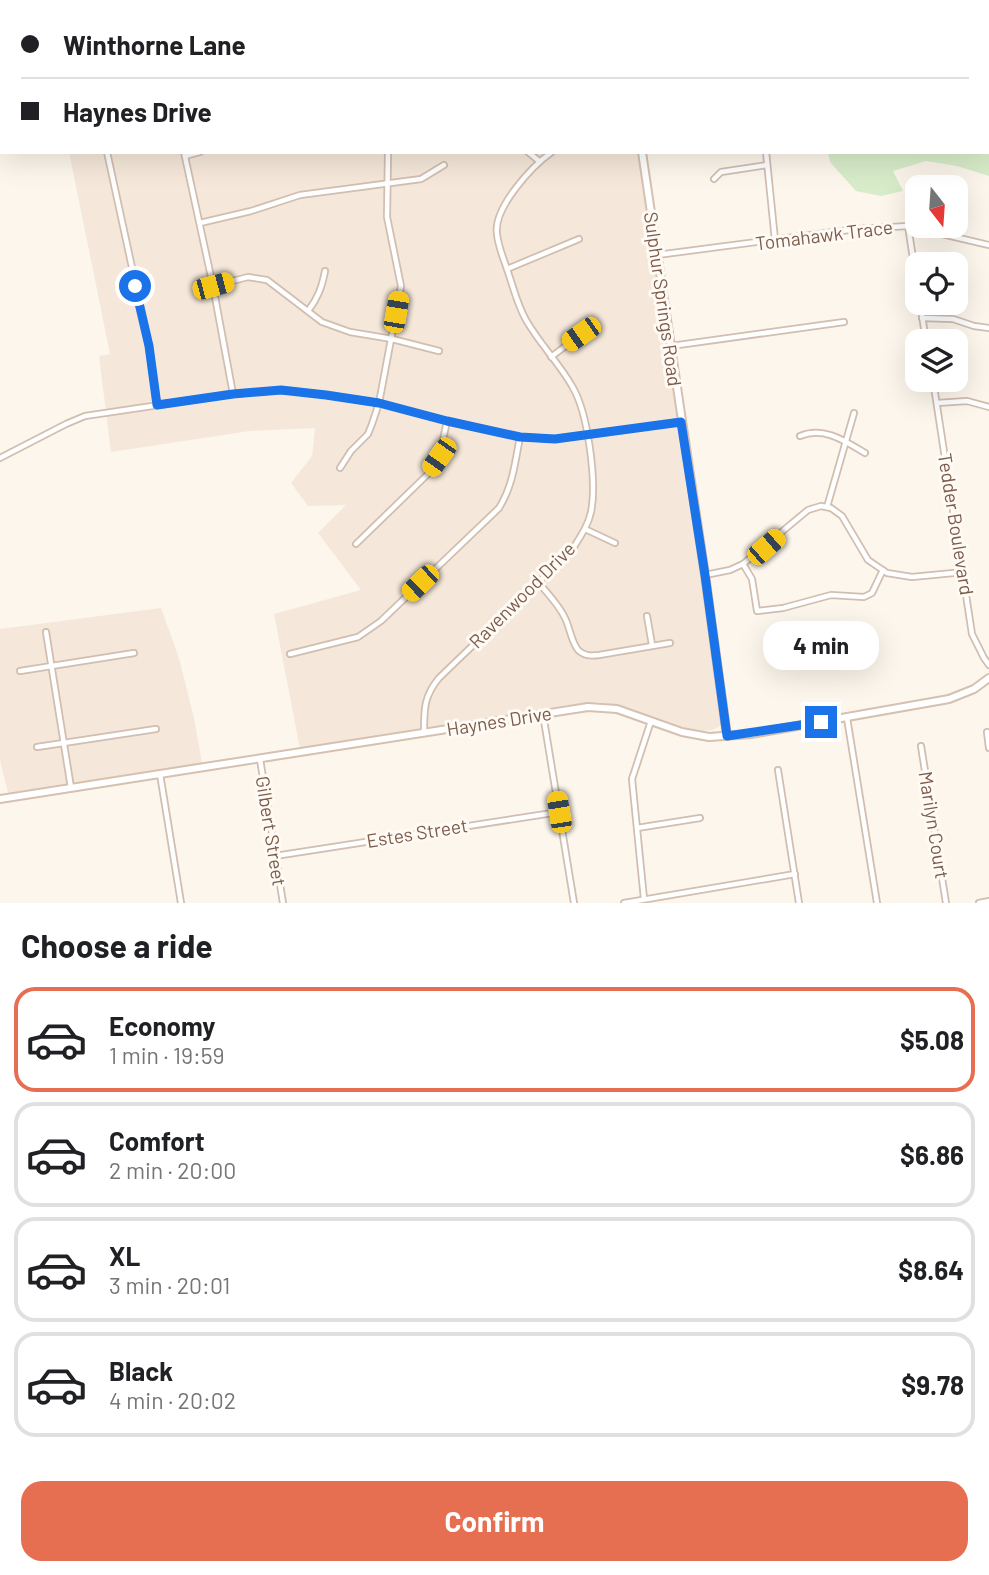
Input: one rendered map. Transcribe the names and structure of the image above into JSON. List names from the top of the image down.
{
  "streets": {
    "street": [
      "Tomahawk Trace",
      "Sulphur Springs Road",
      "Tedder Boulevard",
      "Ravenwood Drive",
      "Haynes Drive",
      "Marilyn Court",
      "Gilbert Street",
      "Estes Street"
    ]
  },
  "crossings": [
    ["Tomahawk Trace", "Sulphur Springs Road"],
    ["Sulphur Springs Road", "Haynes Drive"],
    ["Ravenwood Drive", "Haynes Drive"],
    ["Haynes Drive", "Gilbert Street"],
    ["Gilbert Street", "Estes Street"]
  ],
  "north": "bottom",
  "page": {
    "banner": ["Winthorne Lane", "Haynes Drive"],
    "bubble": "4 min",
    "heading": "Choose a ride",
    "list": [
      {
        "name": "Economy",
        "note": "1 min · 19:59",
        "value": "$5.08"
      },
      {
        "name": "Comfort",
        "note": "2 min · 20:00",
        "value": "$6.86"
      },
      {
        "name": "XL",
        "note": "3 min · 20:01",
        "value": "$8.64"
      },
      {
        "name": "Black",
        "note": "4 min · 20:02",
        "value": "$9.78"
      }
    ],
    "buttons": "Confirm"
  }
}
